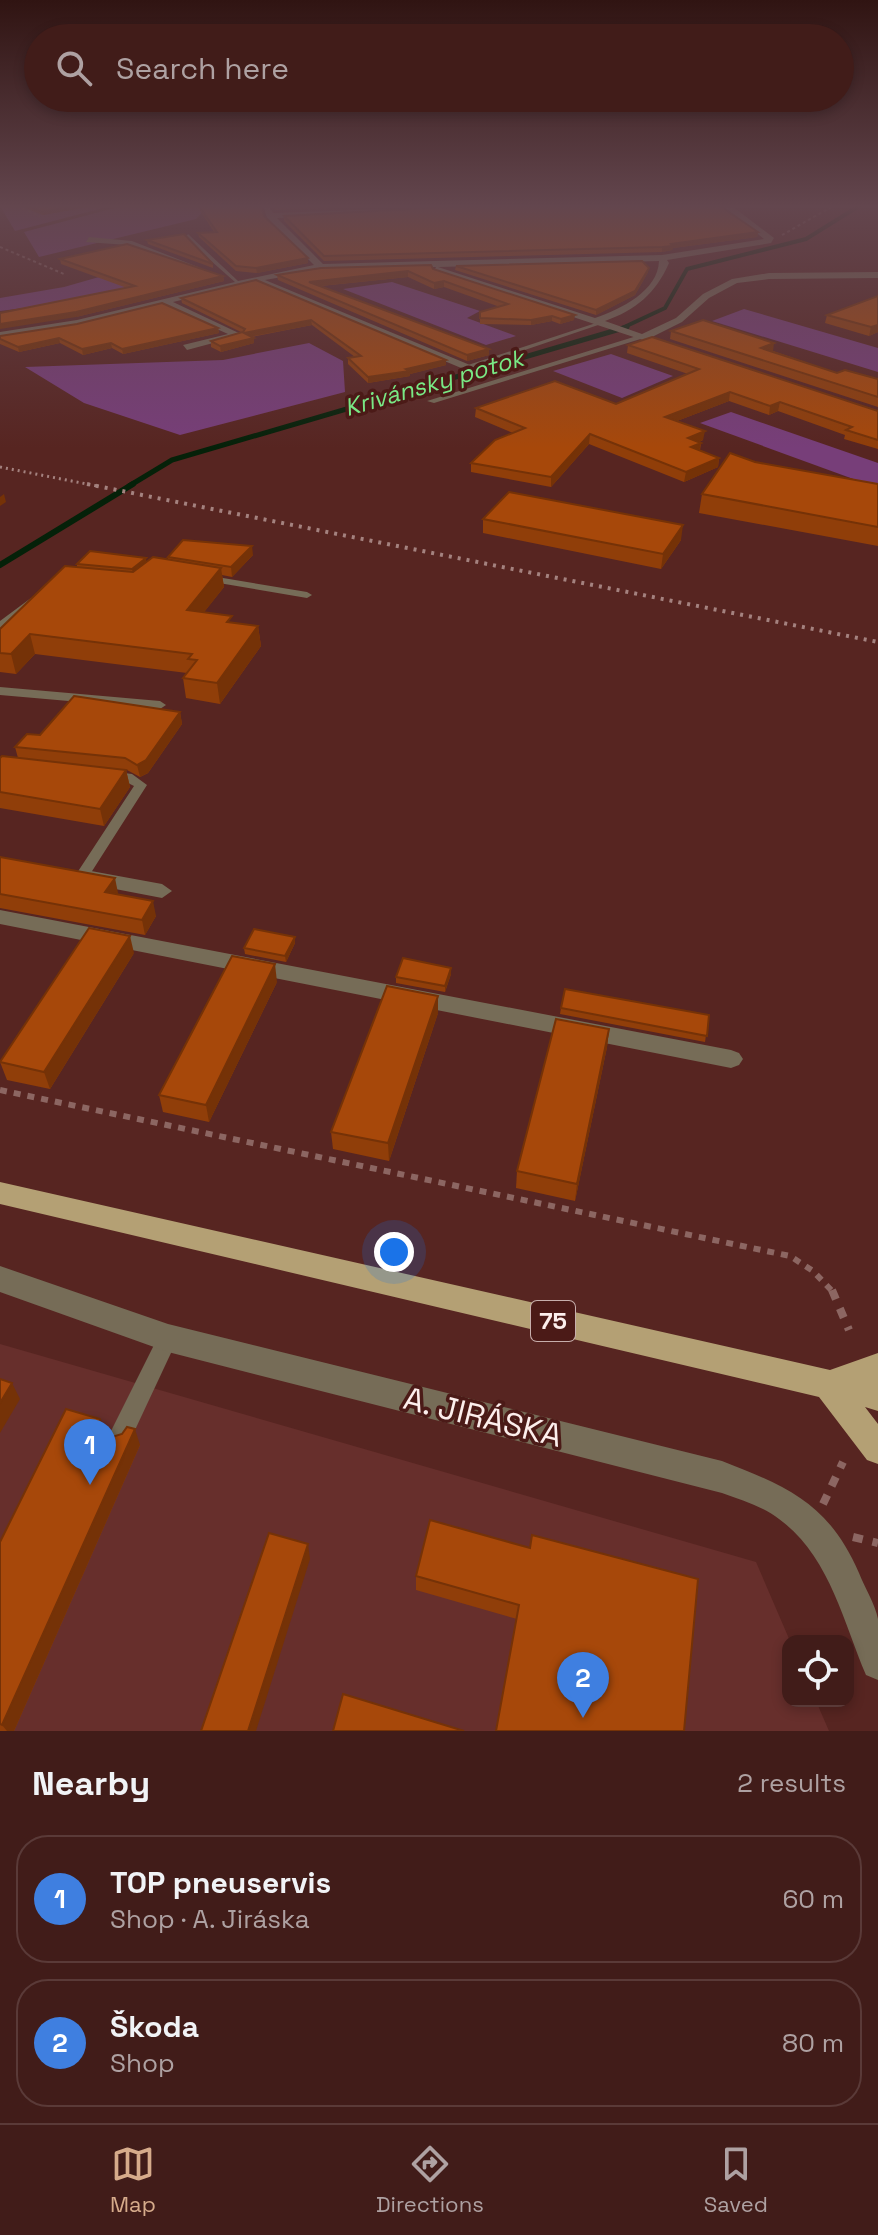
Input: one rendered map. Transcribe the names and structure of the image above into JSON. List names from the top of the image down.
{
  "streets": {
    "main road": ["75"],
    "street": ["A. JIRÁSKA"]
  },
  "water": ["Krivánsky potok"],
  "page": {
    "search": "Search here",
    "pins": ["1", "2"],
    "heading": ["Nearby", "2 results"],
    "list": [
      {
        "mark": "1",
        "name": "TOP pneuservis",
        "note": "Shop · A. Jiráska",
        "value": "60 m"
      },
      {
        "mark": "2",
        "name": "Škoda",
        "note": "Shop",
        "value": "80 m"
      }
    ],
    "nav": ["Map", "Directions", "Saved"]
  }
}
